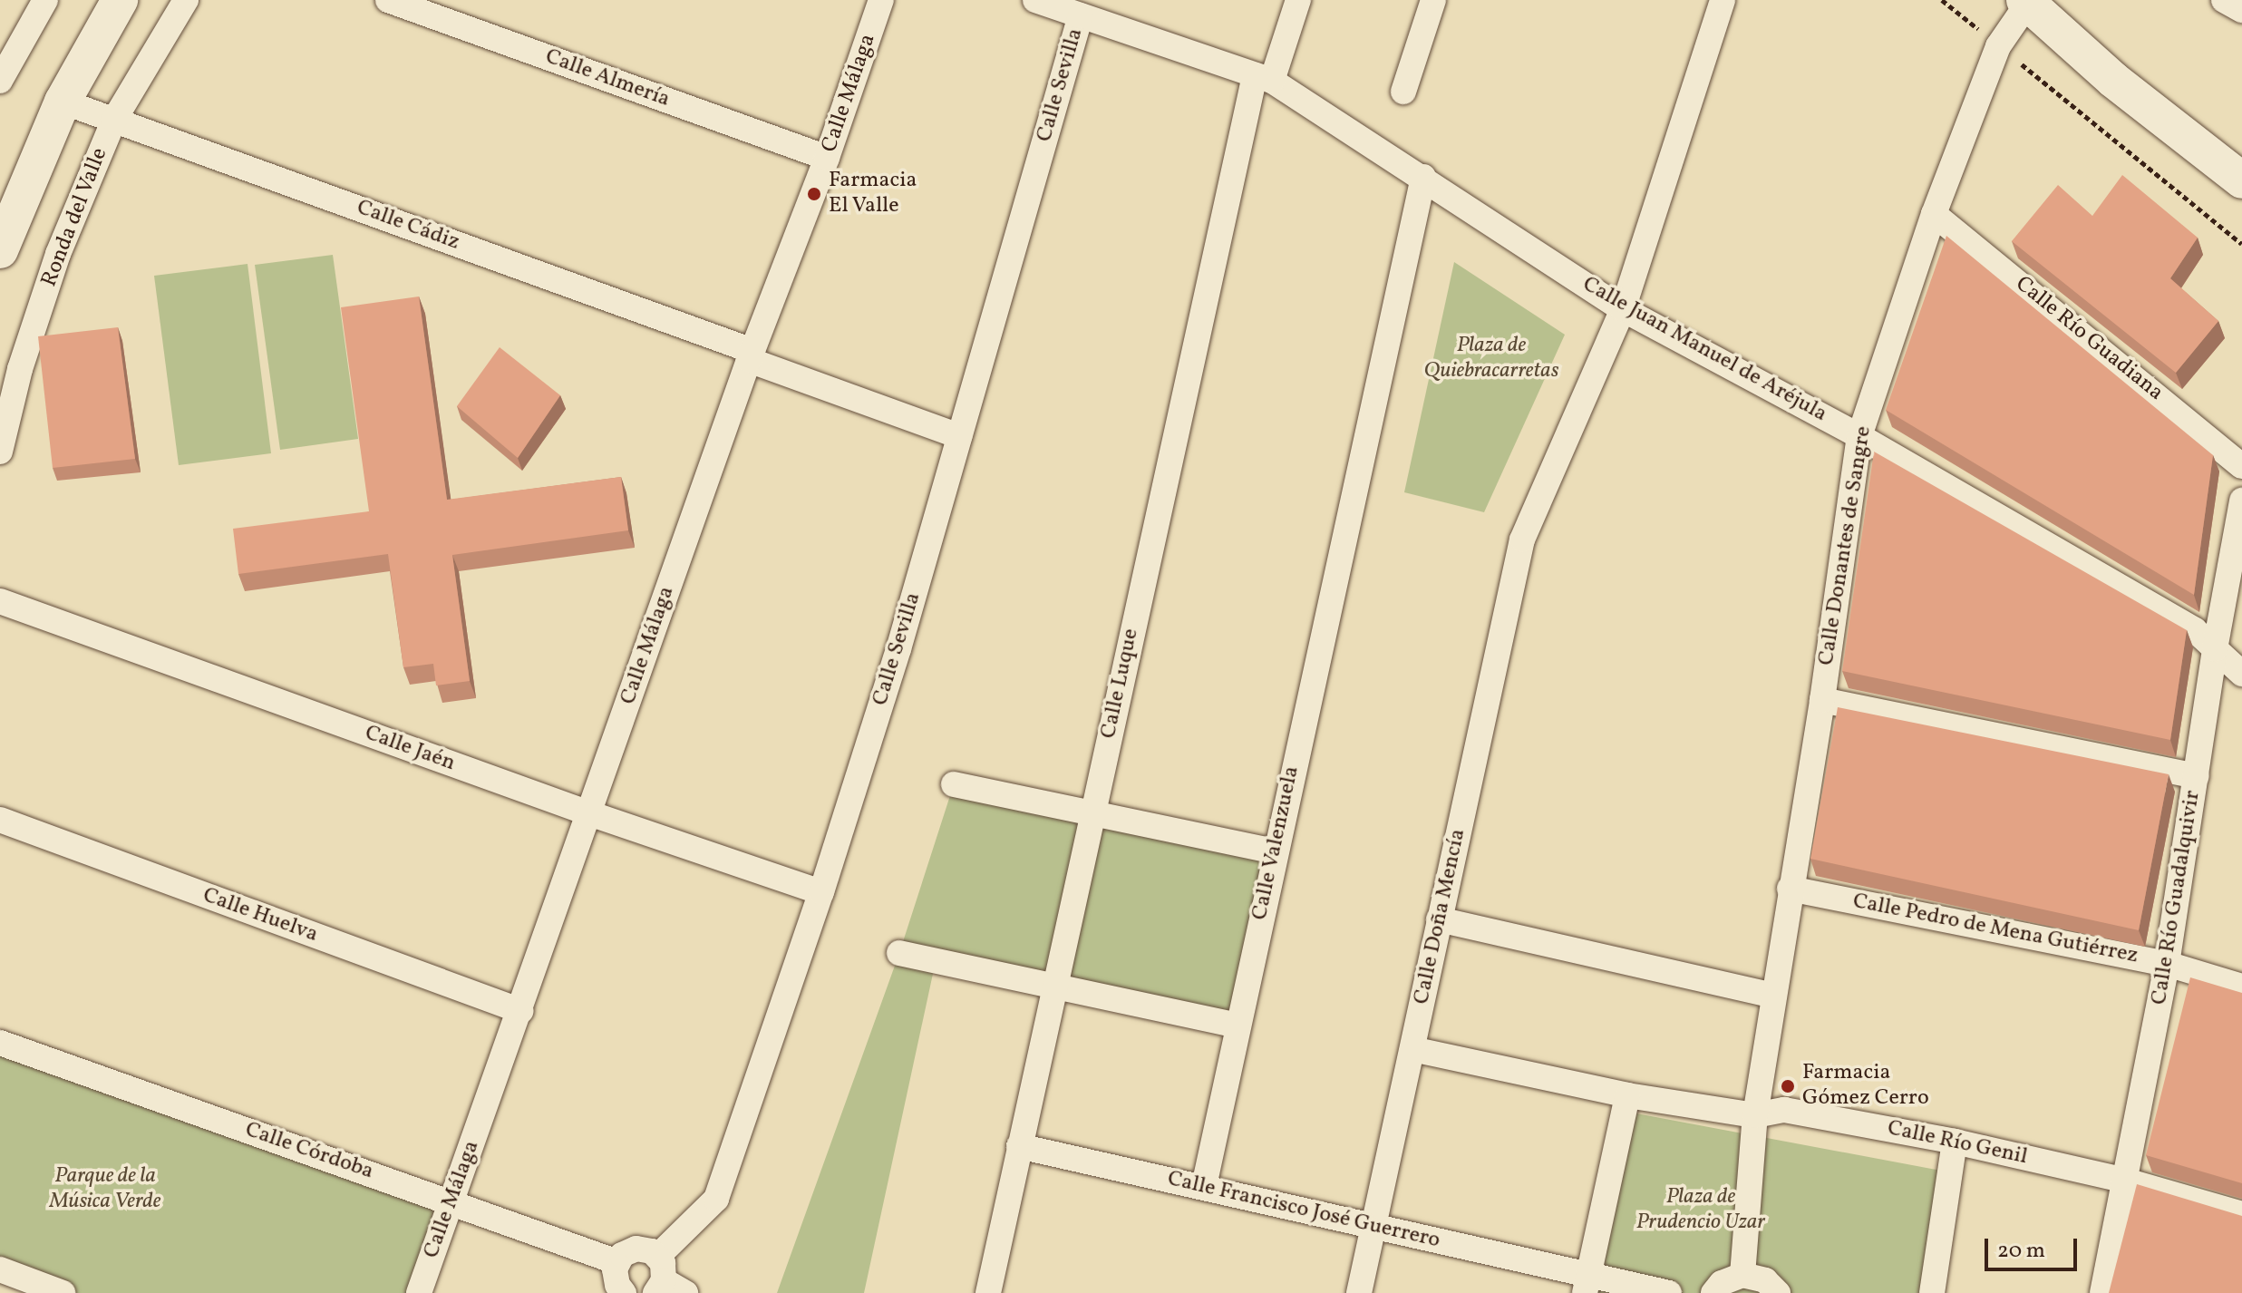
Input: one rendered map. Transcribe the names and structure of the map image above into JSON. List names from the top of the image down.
{
  "streets": {
    "street": [
      "Calle Almería",
      "Calle Sevilla",
      "Calle Málaga",
      "Ronda del Valle",
      "Calle Cádiz",
      "Calle Río Guadiana",
      "Calle Juan Manuel de Aréjula",
      "Calle Donantes de Sangre",
      "Calle Luque",
      "Calle Jaén",
      "Calle Valenzuela",
      "Calle Río Guadalquivir",
      "Calle Huelva",
      "Calle Doña Mencía",
      "Calle Pedro de Mena Gutiérrez",
      "Calle Río Genil",
      "Calle Córdoba",
      "Calle Francisco José Guerrero"
    ]
  },
  "crossings": [
    ["Calle Almería", "Calle Málaga"],
    ["Calle Sevilla", "Calle Cádiz"],
    ["Calle Sevilla", "Calle Juan Manuel de Aréjula"],
    ["Calle Sevilla", "Calle Jaén"],
    ["Calle Málaga", "Calle Cádiz"],
    ["Calle Málaga", "Calle Jaén"],
    ["Calle Málaga", "Calle Huelva"],
    ["Calle Málaga", "Calle Córdoba"],
    ["Ronda del Valle", "Calle Cádiz"],
    ["Calle Río Guadiana", "Calle Donantes de Sangre"],
    ["Calle Juan Manuel de Aréjula", "Calle Donantes de Sangre"],
    ["Calle Juan Manuel de Aréjula", "Calle Luque"],
    ["Calle Juan Manuel de Aréjula", "Calle Valenzuela"],
    ["Calle Juan Manuel de Aréjula", "Calle Río Guadalquivir"],
    ["Calle Juan Manuel de Aréjula", "Calle Doña Mencía"],
    ["Calle Donantes de Sangre", "Calle Pedro de Mena Gutiérrez"],
    ["Calle Donantes de Sangre", "Calle Río Genil"],
    ["Calle Luque", "Calle Francisco José Guerrero"],
    ["Calle Valenzuela", "Calle Francisco José Guerrero"],
    ["Calle Río Guadalquivir", "Calle Pedro de Mena Gutiérrez"],
    ["Calle Río Guadalquivir", "Calle Río Genil"],
    ["Calle Doña Mencía", "Calle Río Genil"],
    ["Calle Doña Mencía", "Calle Francisco José Guerrero"]
  ],
  "parks": ["Plaza de Quiebracarretas", "Parque de la Música Verde", "Plaza de Prudencio Uzar"],
  "places": ["Farmacia El Valle", "Farmacia Gómez Cerro"],
  "scale_bar": "20 m"
}
